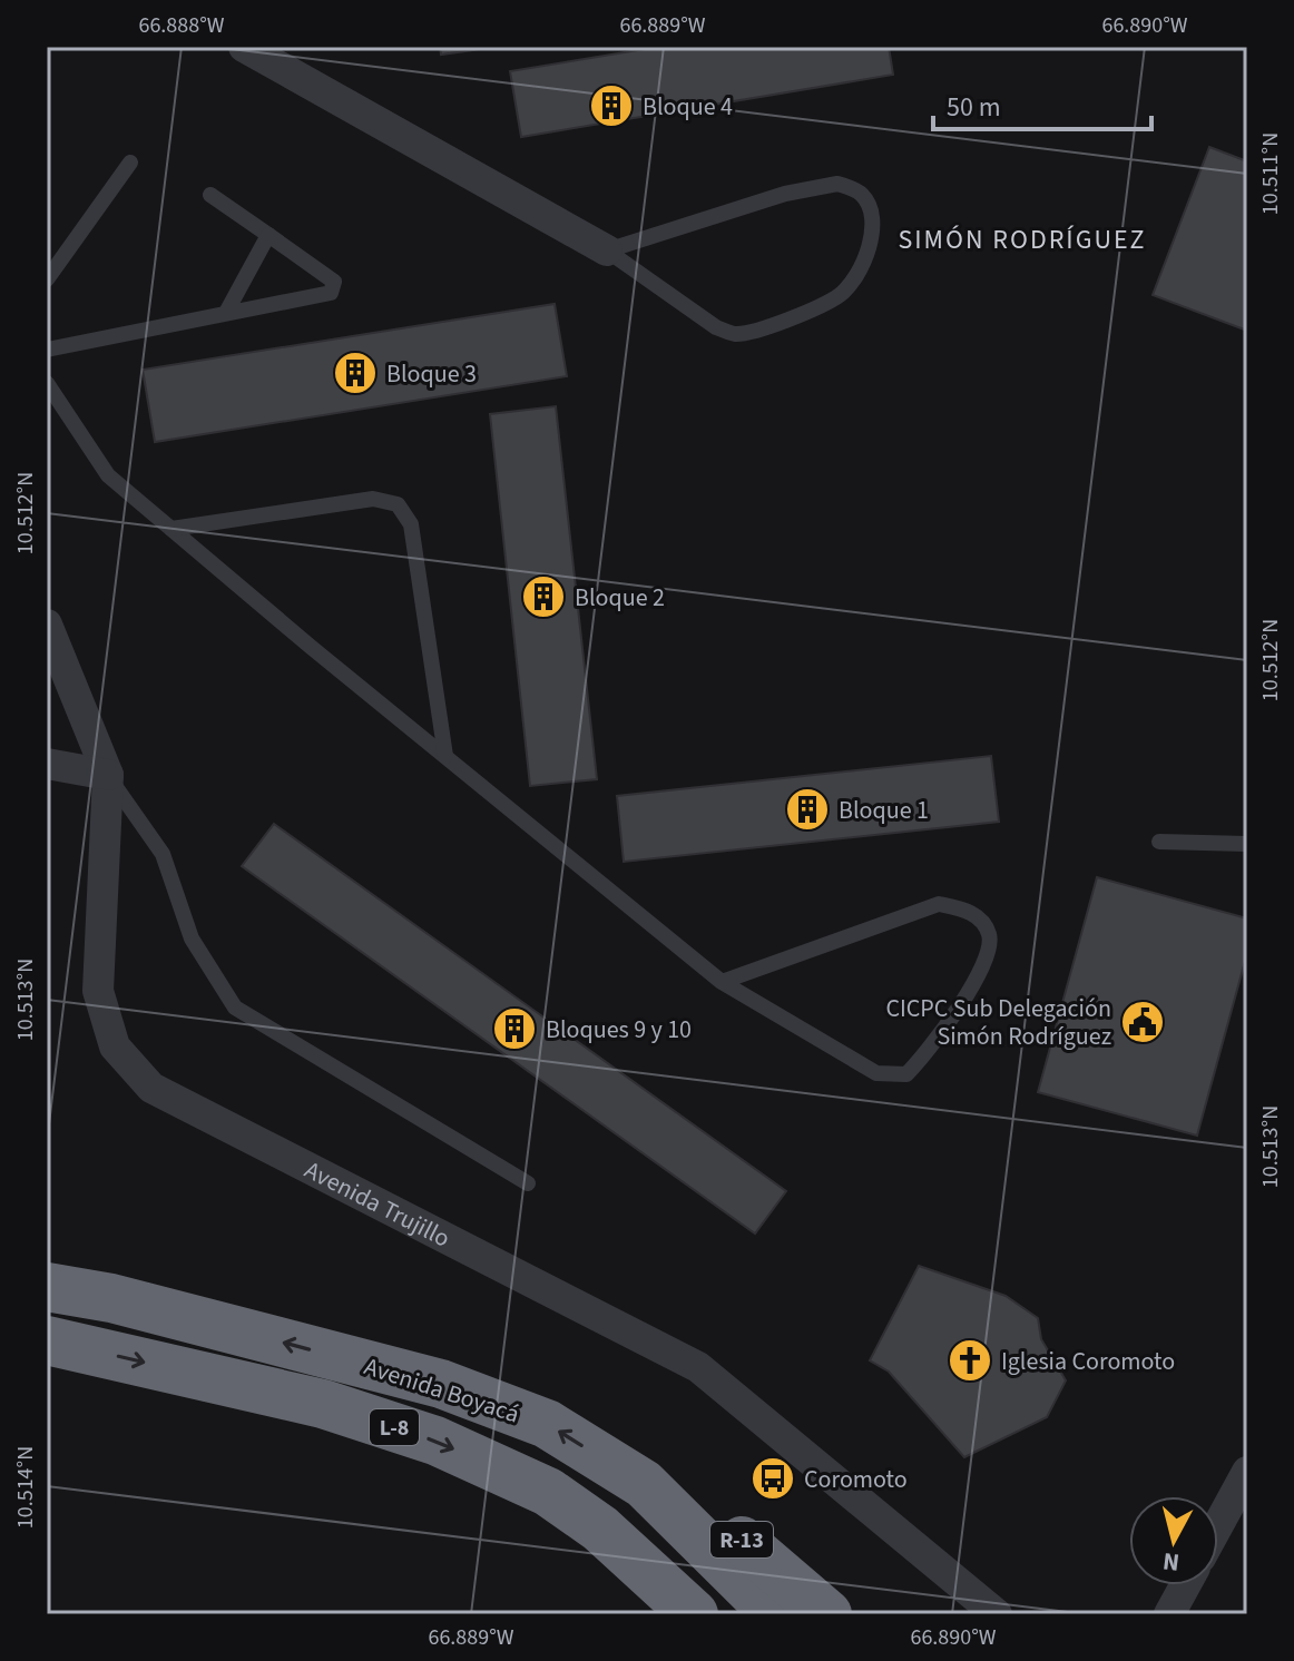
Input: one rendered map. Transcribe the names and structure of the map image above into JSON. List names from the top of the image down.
{
  "streets": {
    "highway": ["Avenida Boyacá", "L-8", "R-13"],
    "street": ["Avenida Trujillo"]
  },
  "crossings": [
    ["Avenida Boyacá", "R-13"]
  ],
  "districts": ["SIMÓN RODRÍGUEZ"],
  "places": {
    "building": [
      "Bloque 4",
      "Bloque 3",
      "Bloque 2",
      "Bloque 1",
      "Bloques 9 y 10"
    ],
    "public building": ["CICPC Sub Delegación Simón Rodríguez"],
    "church": ["Iglesia Coromoto"],
    "bus stop": ["Coromoto"]
  },
  "scale_bar": "50 m",
  "north": "bottom",
  "coordinates": [
    "66.888°W",
    "66.889°W",
    "66.890°W",
    "10.511°N",
    "10.512°N",
    "10.513°N",
    "10.514°N"
  ]
}
